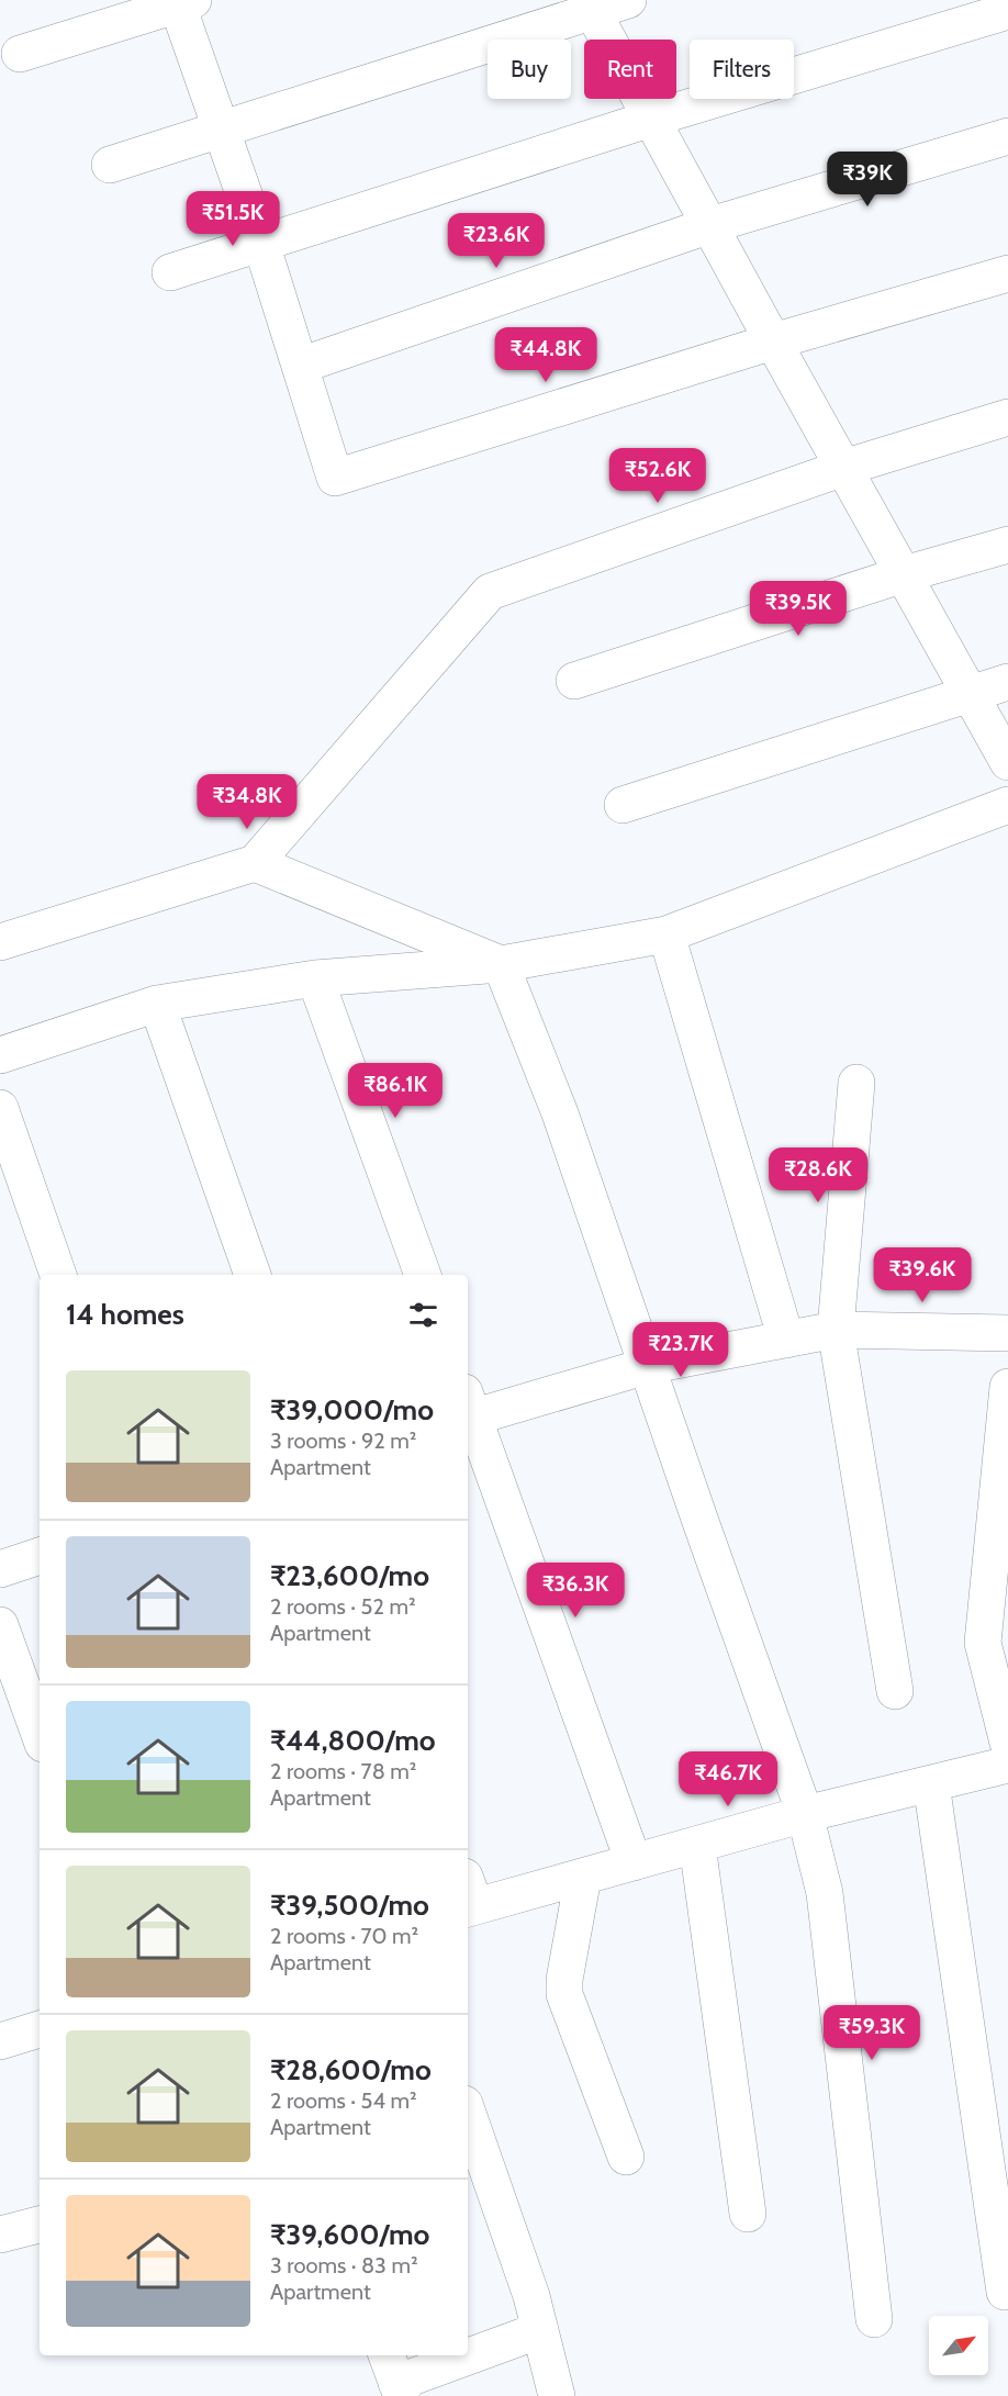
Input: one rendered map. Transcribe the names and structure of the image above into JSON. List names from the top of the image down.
{
  "north": "top right",
  "page": {
    "chip": ["Buy", "Rent", "Filters"],
    "price": [
      "₹39K",
      "₹51.5K",
      "₹23.6K",
      "₹44.8K",
      "₹52.6K",
      "₹39.5K",
      "₹34.8K",
      "₹86.1K",
      "₹28.6K",
      "₹39.6K",
      "₹23.7K",
      "₹36.3K",
      "₹46.7K",
      "₹59.3K"
    ],
    "heading": "14 homes",
    "list": [
      {
        "name": "₹39,000/mo",
        "note": "3 rooms · 92 m² · Apartment"
      },
      {
        "name": "₹23,600/mo",
        "note": "2 rooms · 52 m² · Apartment"
      },
      {
        "name": "₹44,800/mo",
        "note": "2 rooms · 78 m² · Apartment"
      },
      {
        "name": "₹39,500/mo",
        "note": "2 rooms · 70 m² · Apartment"
      },
      {
        "name": "₹28,600/mo",
        "note": "2 rooms · 54 m² · Apartment"
      },
      {
        "name": "₹39,600/mo",
        "note": "3 rooms · 83 m² · Apartment"
      }
    ]
  }
}
